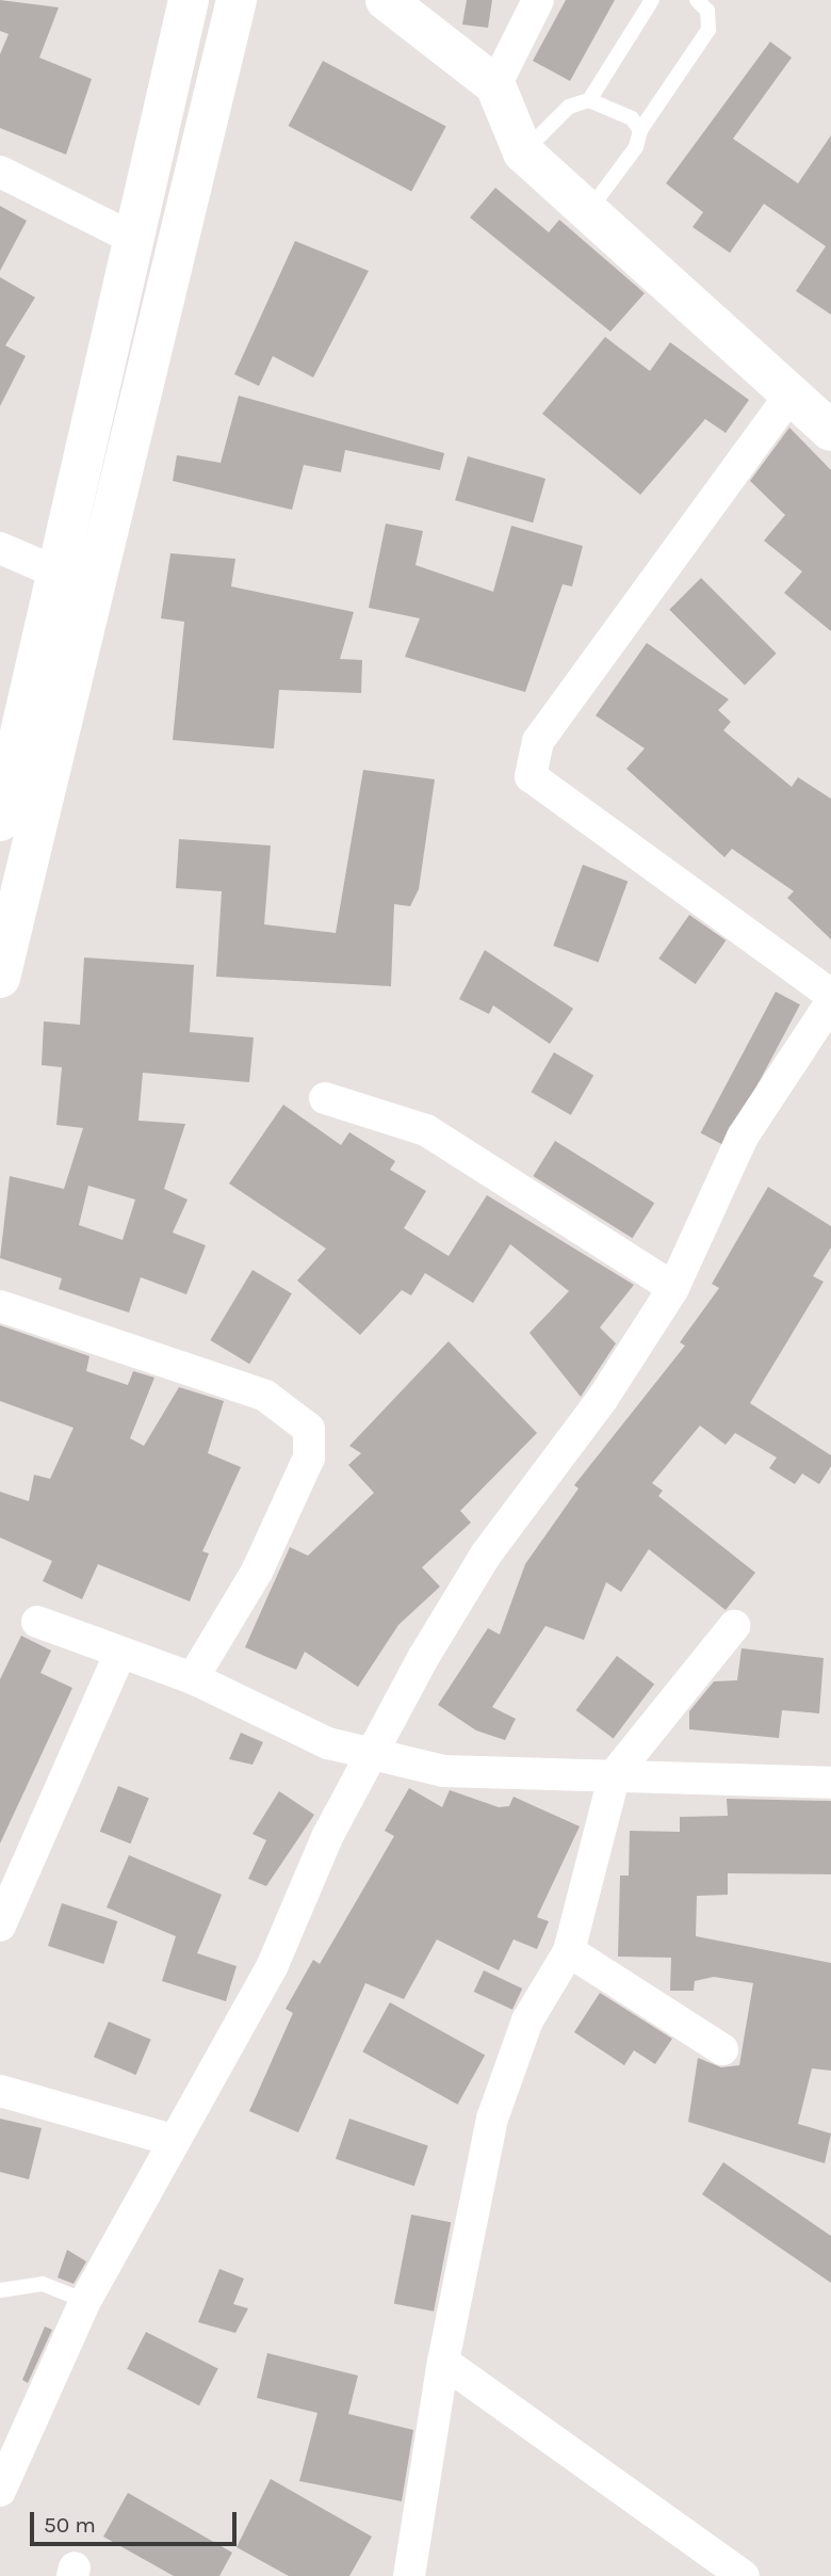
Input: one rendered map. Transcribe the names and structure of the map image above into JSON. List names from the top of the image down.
{
  "scale_bar": "50 m"
}
